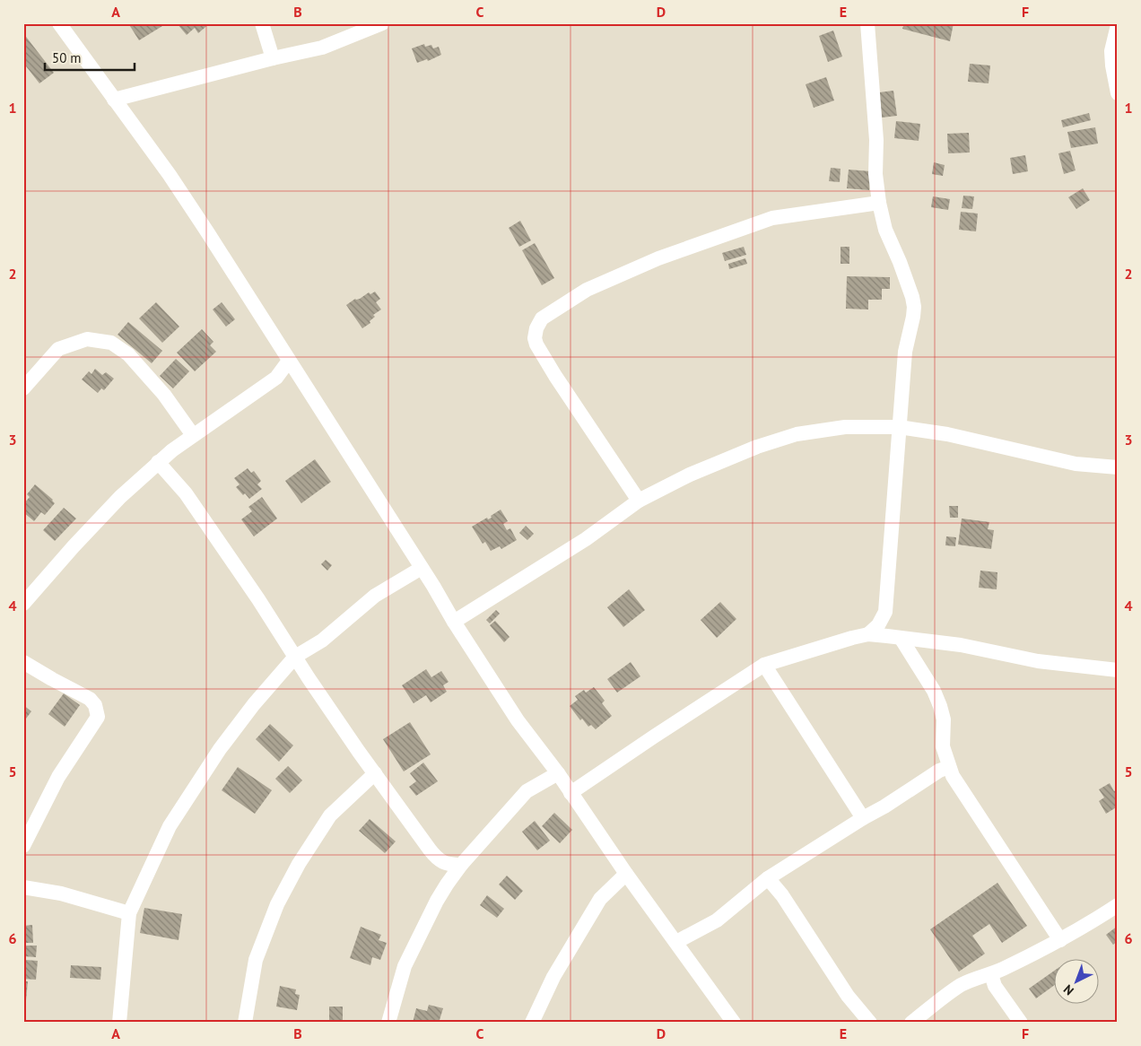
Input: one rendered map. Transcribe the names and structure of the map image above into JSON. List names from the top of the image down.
{
  "scale_bar": "50 m",
  "north": "bottom left",
  "grid": {
    "columns": [
      "A",
      "B",
      "C",
      "D",
      "E",
      "F"
    ],
    "rows": [
      "1",
      "2",
      "3",
      "4",
      "5",
      "6"
    ]
  }
}
